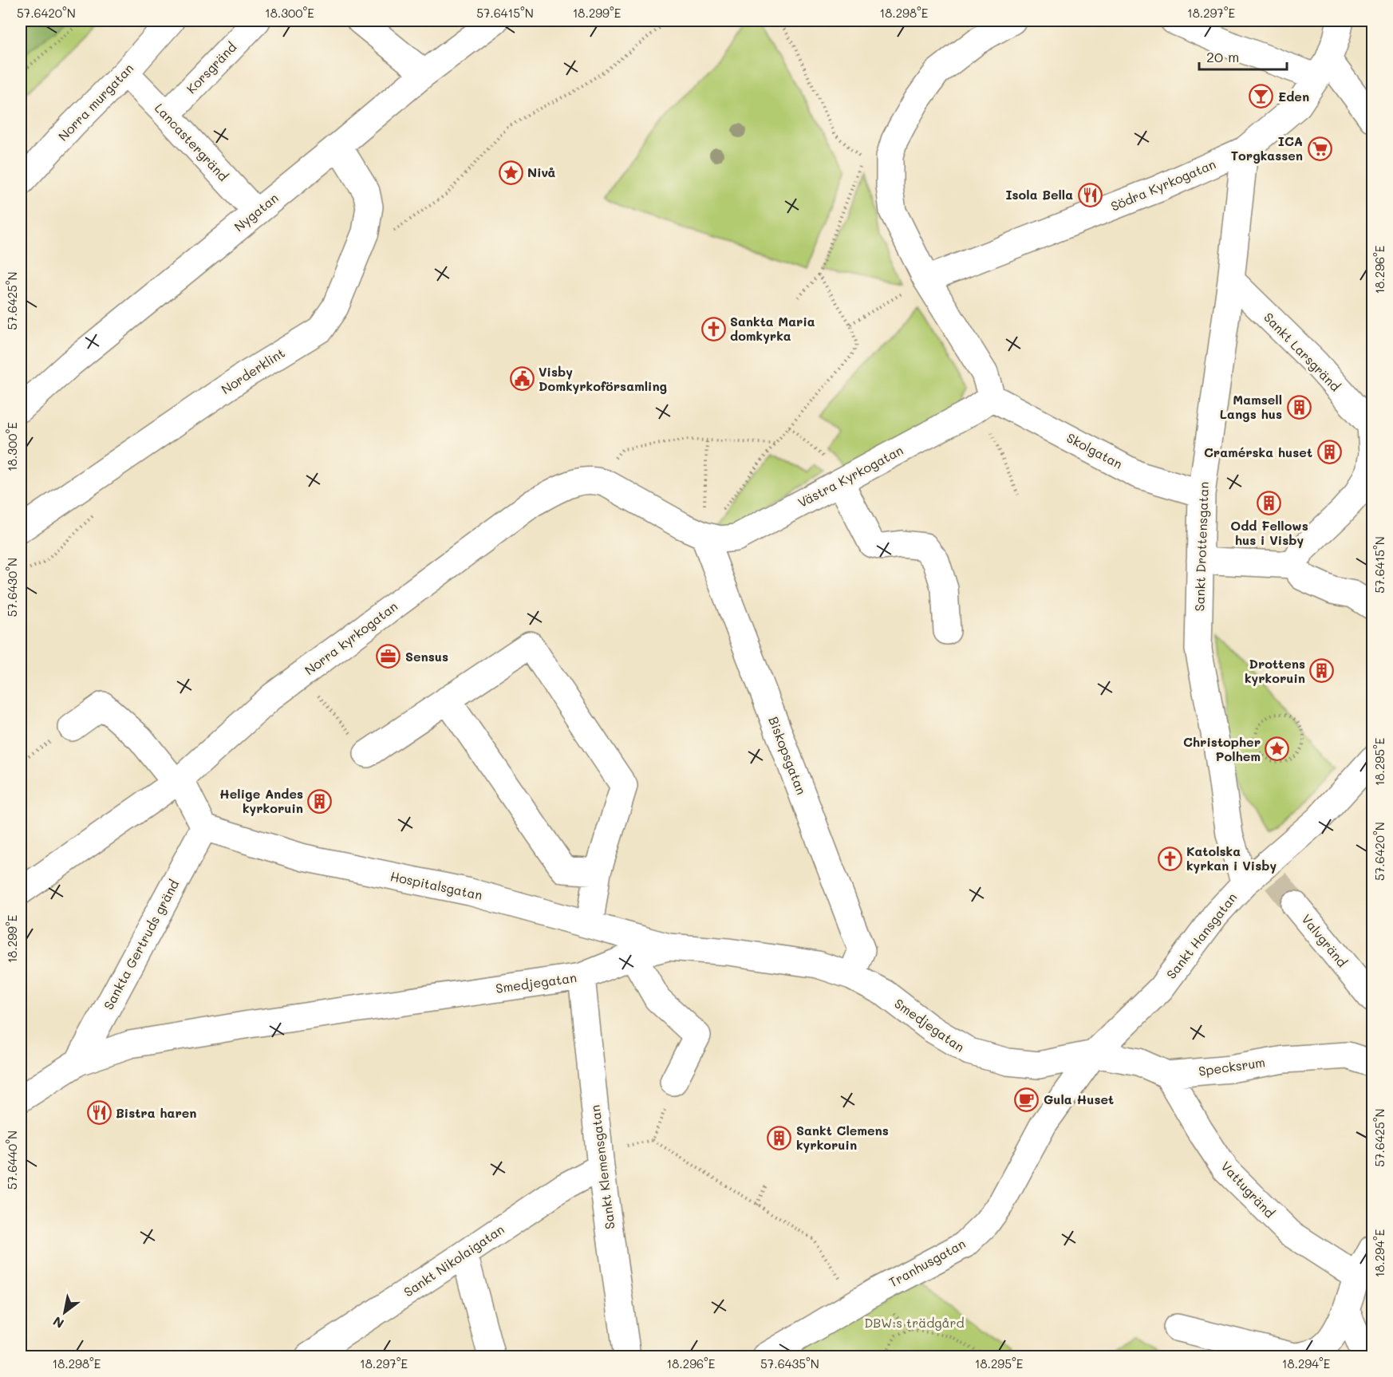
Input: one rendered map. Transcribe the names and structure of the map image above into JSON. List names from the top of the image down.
{
  "streets": {
    "street": [
      "Korsgränd",
      "Norra murgatan",
      "Lancastergränd",
      "Södra Kyrkogatan",
      "Nygatan",
      "Sankt Larsgränd",
      "Norderklint",
      "Skolgatan",
      "Västra Kyrkogatan",
      "Sankt Drottensgatan",
      "Norra kyrkogatan",
      "Biskopsgatan",
      "Hospitalsgatan",
      "Sankt Hansgatan",
      "Valvgränd",
      "Sankta Gertruds gränd",
      "Smedjegatan",
      "Specksrum",
      "Sankt Klemensgatan",
      "Vattugränd",
      "Sankt Nikolaigatan",
      "Tranhusgatan"
    ]
  },
  "crossings": [
    ["Korsgränd", "Lancastergränd"],
    ["Norra murgatan", "Lancastergränd"],
    ["Lancastergränd", "Nygatan"],
    ["Södra Kyrkogatan", "Sankt Drottensgatan"],
    ["Nygatan", "Norderklint"],
    ["Sankt Larsgränd", "Sankt Drottensgatan"],
    ["Skolgatan", "Västra Kyrkogatan"],
    ["Skolgatan", "Sankt Drottensgatan"],
    ["Västra Kyrkogatan", "Biskopsgatan"],
    ["Sankt Drottensgatan", "Sankt Hansgatan"],
    ["Biskopsgatan", "Smedjegatan"],
    ["Hospitalsgatan", "Sankta Gertruds gränd"],
    ["Hospitalsgatan", "Smedjegatan"],
    ["Sankt Hansgatan", "Smedjegatan"],
    ["Sankt Hansgatan", "Specksrum"],
    ["Sankt Hansgatan", "Tranhusgatan"],
    ["Sankta Gertruds gränd", "Smedjegatan"],
    ["Smedjegatan", "Specksrum"],
    ["Smedjegatan", "Sankt Klemensgatan"],
    ["Smedjegatan", "Tranhusgatan"],
    ["Specksrum", "Vattugränd"],
    ["Specksrum", "Tranhusgatan"],
    ["Sankt Klemensgatan", "Sankt Nikolaigatan"]
  ],
  "parks": ["DBW:s trädgård"],
  "places": {
    "bar": ["Eden"],
    "supermarket": ["ICA Torgkassen"],
    "place": ["Nivå", "Christopher Polhem"],
    "restaurant": ["Isola Bella", "Bistra haren"],
    "church": ["Sankta Maria domkyrka", "Katolska kyrkan i Visby"],
    "public building": ["Visby Domkyrkoförsamling"],
    "building": [
      "Mamsell Langs hus",
      "Cramérska huset",
      "Odd Fellows hus i Visby",
      "Drottens kyrkoruin",
      "Helige Andes kyrkoruin",
      "Sankt Clemens kyrkoruin"
    ],
    "office": ["Sensus"],
    "cafe": ["Gula Huset"]
  },
  "scale_bar": "20 m",
  "north": "bottom left",
  "coordinates": [
    "57.6420°N",
    "18.300°E",
    "57.6415°N",
    "18.299°E",
    "18.298°E",
    "18.297°E",
    "18.296°E",
    "57.6425°N",
    "57.6430°N",
    "18.295°E",
    "57.6440°N",
    "18.294°E",
    "57.6435°N"
  ]
}
